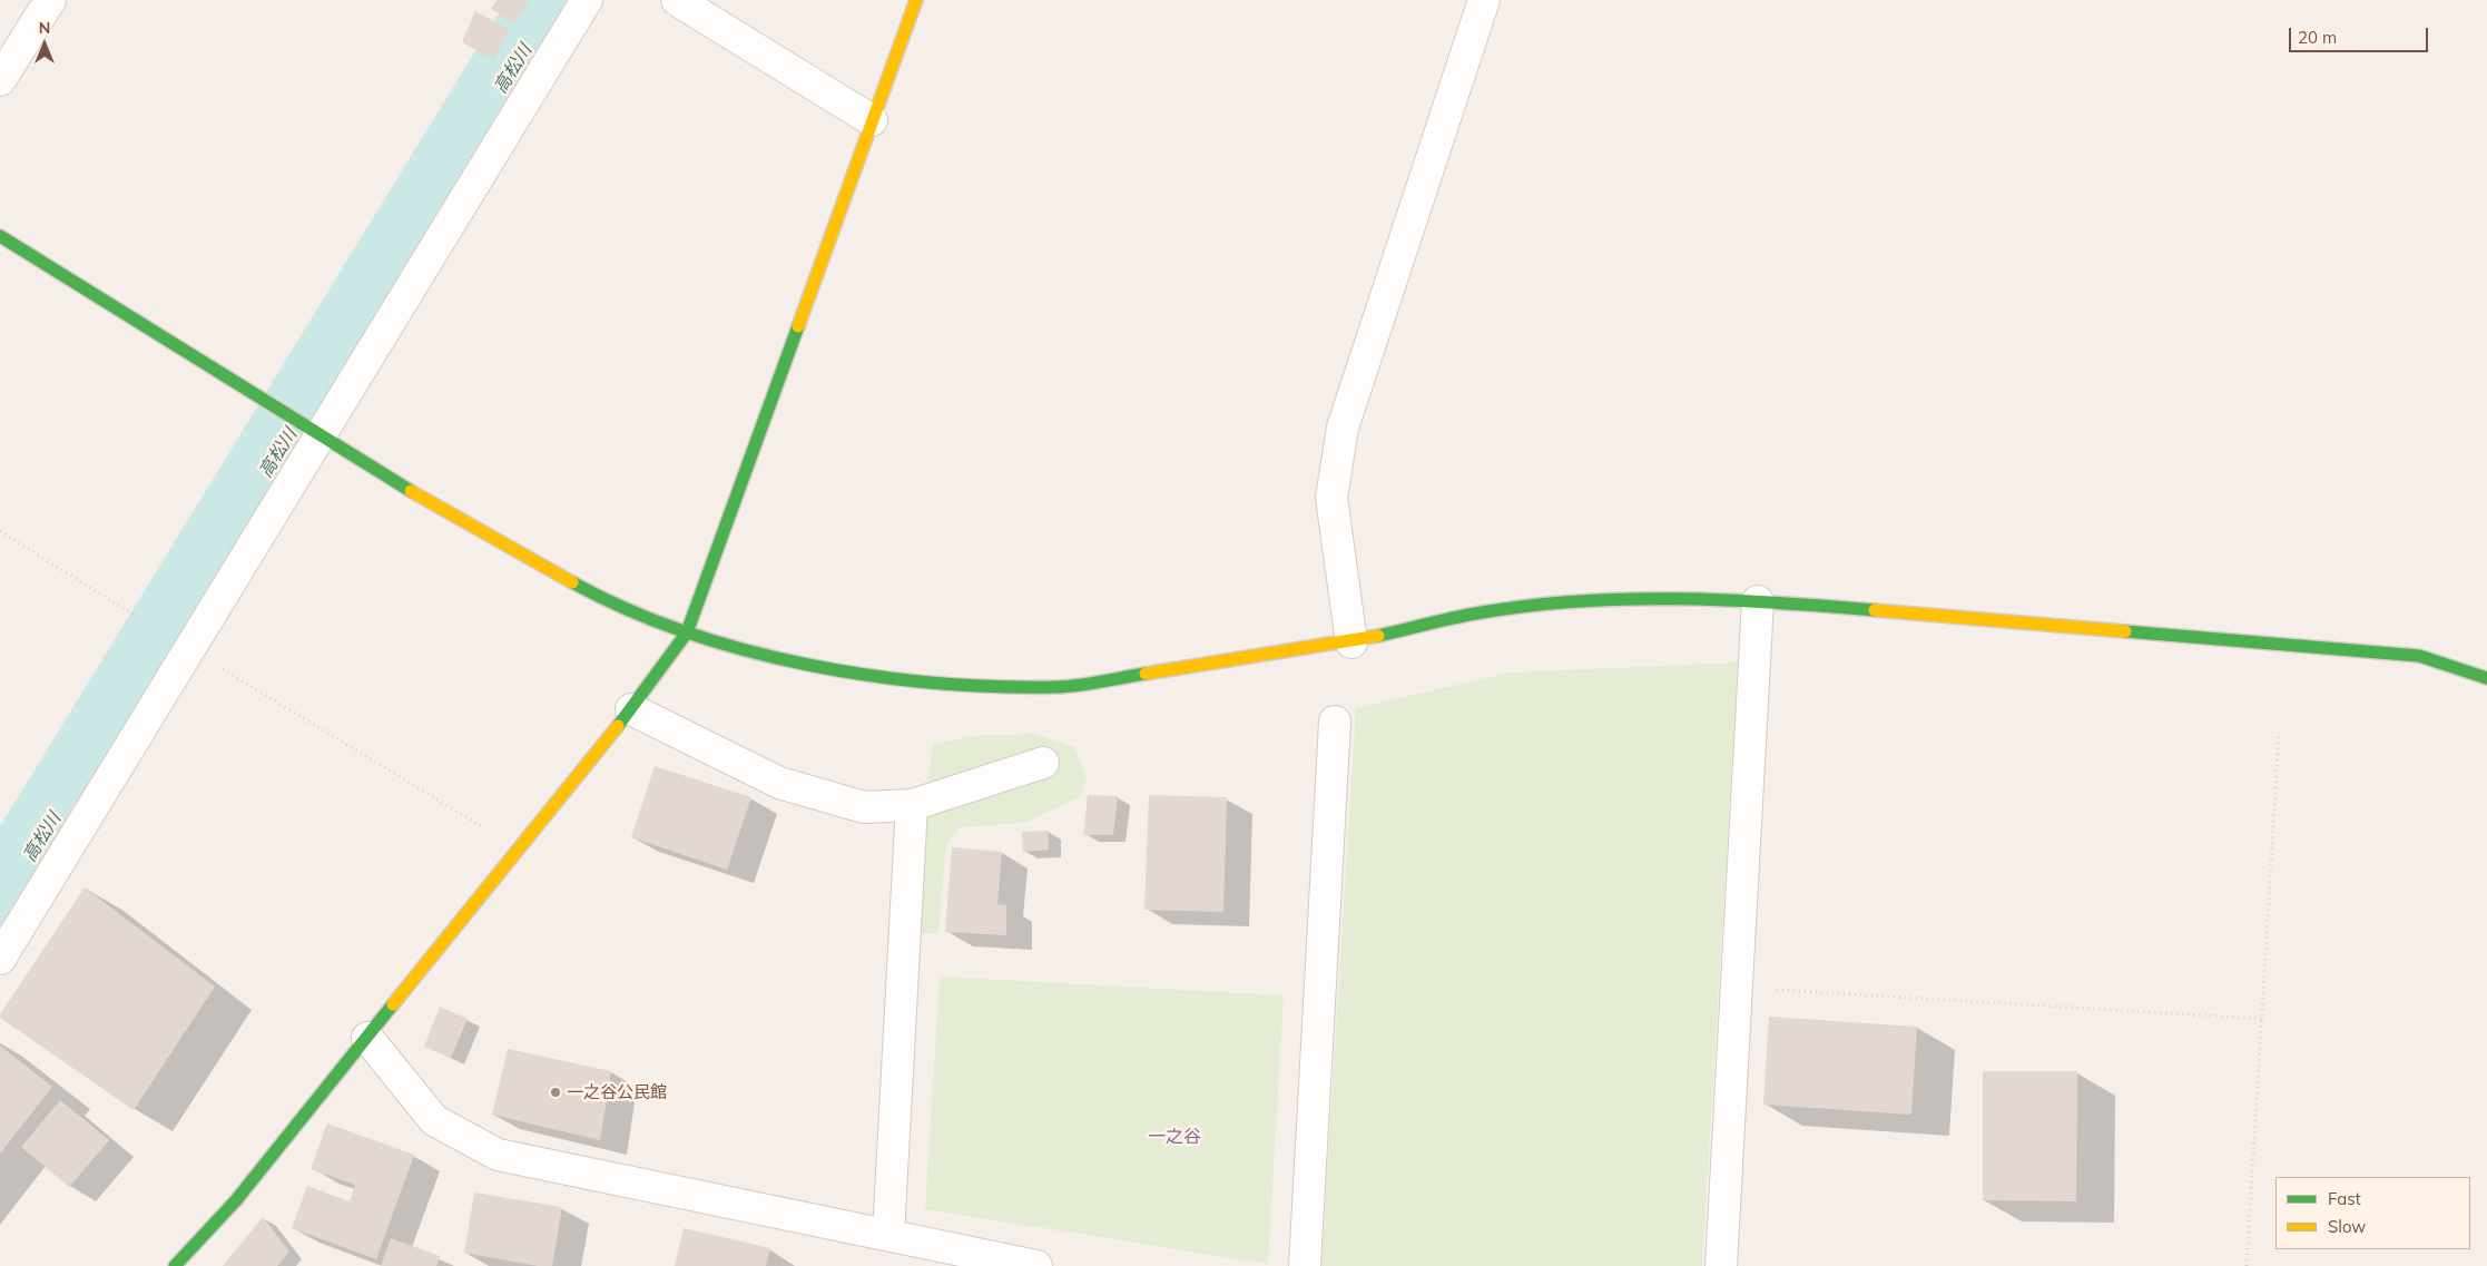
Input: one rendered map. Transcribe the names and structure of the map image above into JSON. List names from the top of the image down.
{
  "districts": ["一之谷"],
  "water": ["高松川"],
  "places": ["一之谷公民館"],
  "legend": ["Fast", "Slow"],
  "scale_bar": "20 m",
  "north": "top"
}
